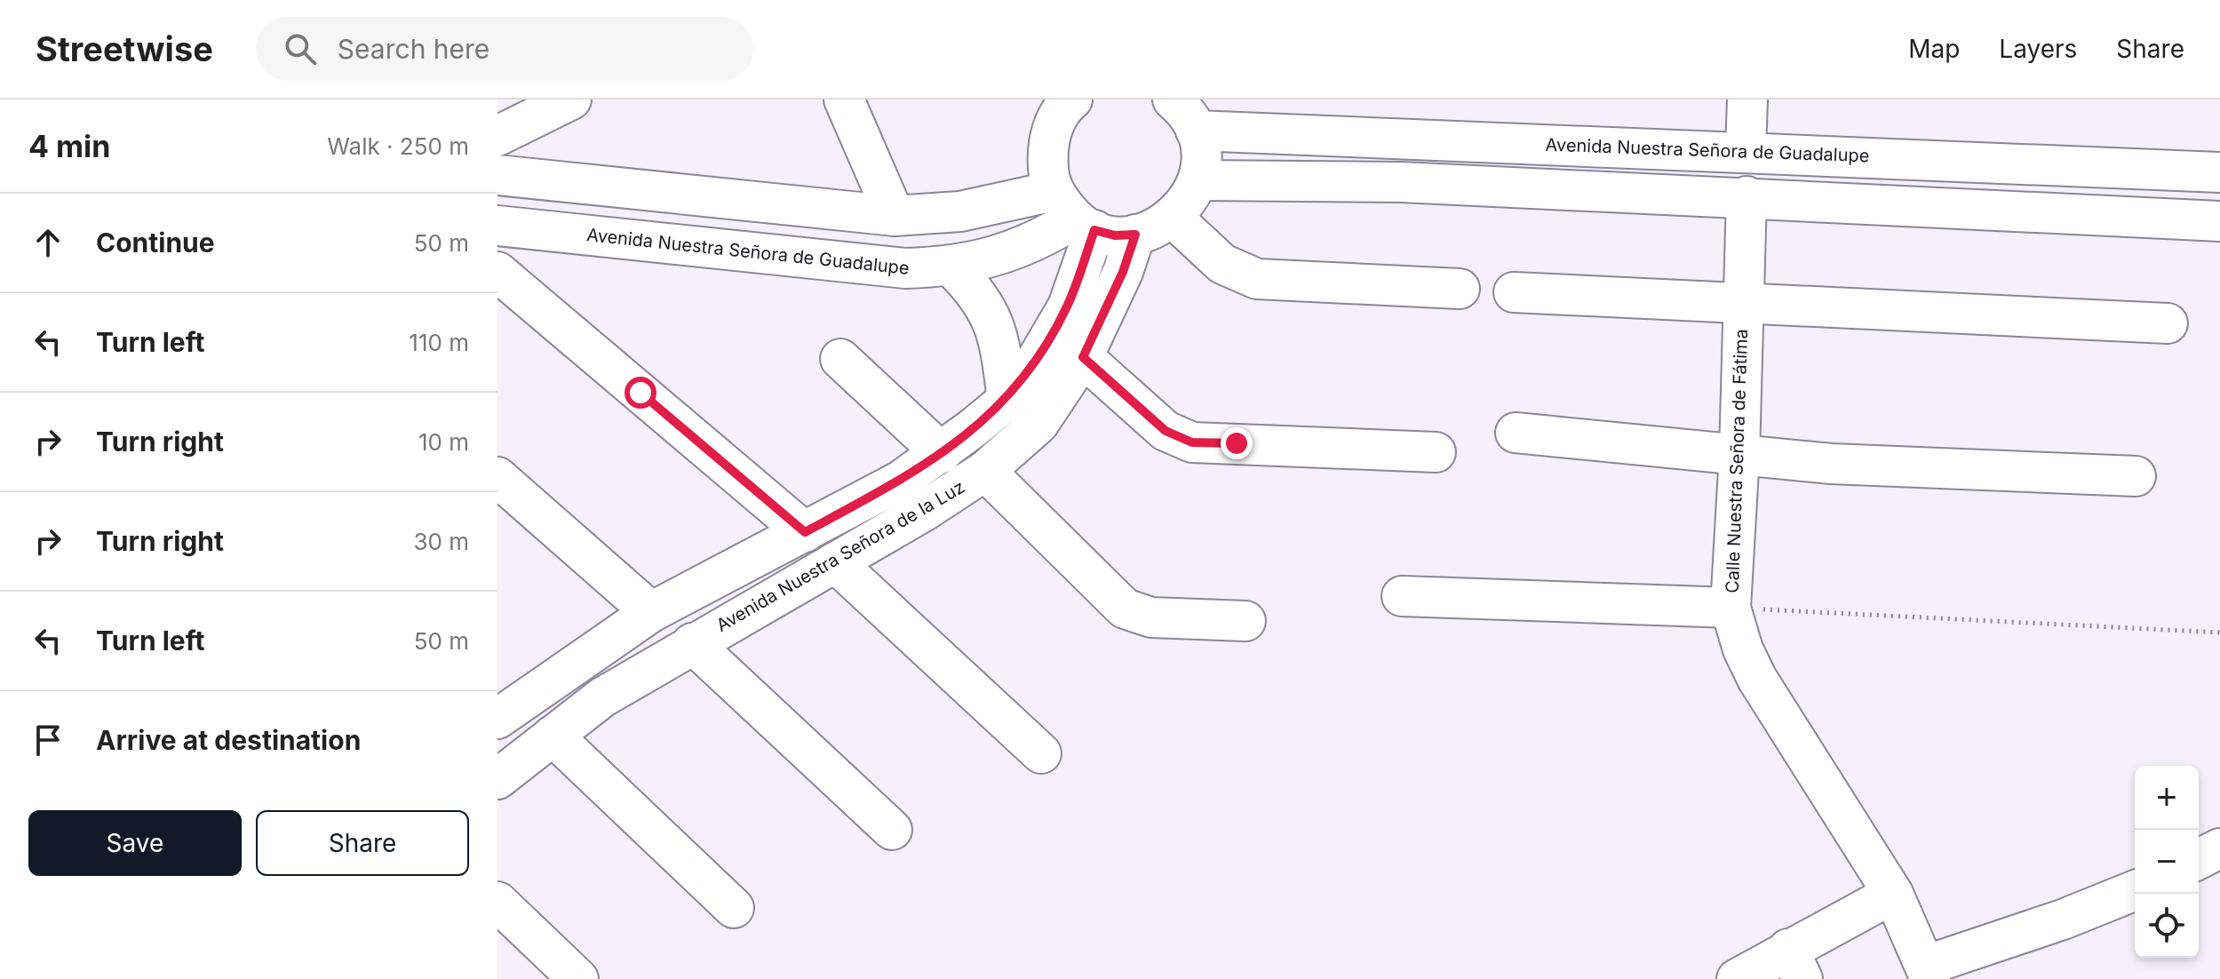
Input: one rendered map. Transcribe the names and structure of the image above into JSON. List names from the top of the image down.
{
  "streets": {
    "street": ["Avenida Nuestra Señora de Guadalupe", "Calle Nuestra Señora de Fátima", "Avenida Nuestra Señora de la Luz"]
  },
  "crossings": [
    ["Avenida Nuestra Señora de Guadalupe", "Avenida Nuestra Señora de la Luz"]
  ],
  "page": {
    "header": "Streetwise",
    "search": "Search here",
    "nav": ["Map", "Layers", "Share"],
    "heading": ["4 min", "Walk · 250 m"],
    "list": [
      ["Continue", "50 m"],
      ["Turn left", "110 m"],
      ["Turn right", "10 m"],
      ["Turn right", "30 m"],
      ["Turn left", "50 m"],
      "Arrive at destination"
    ],
    "map_buttons": ["+", "−"],
    "buttons": ["Save", "Share"]
  }
}
